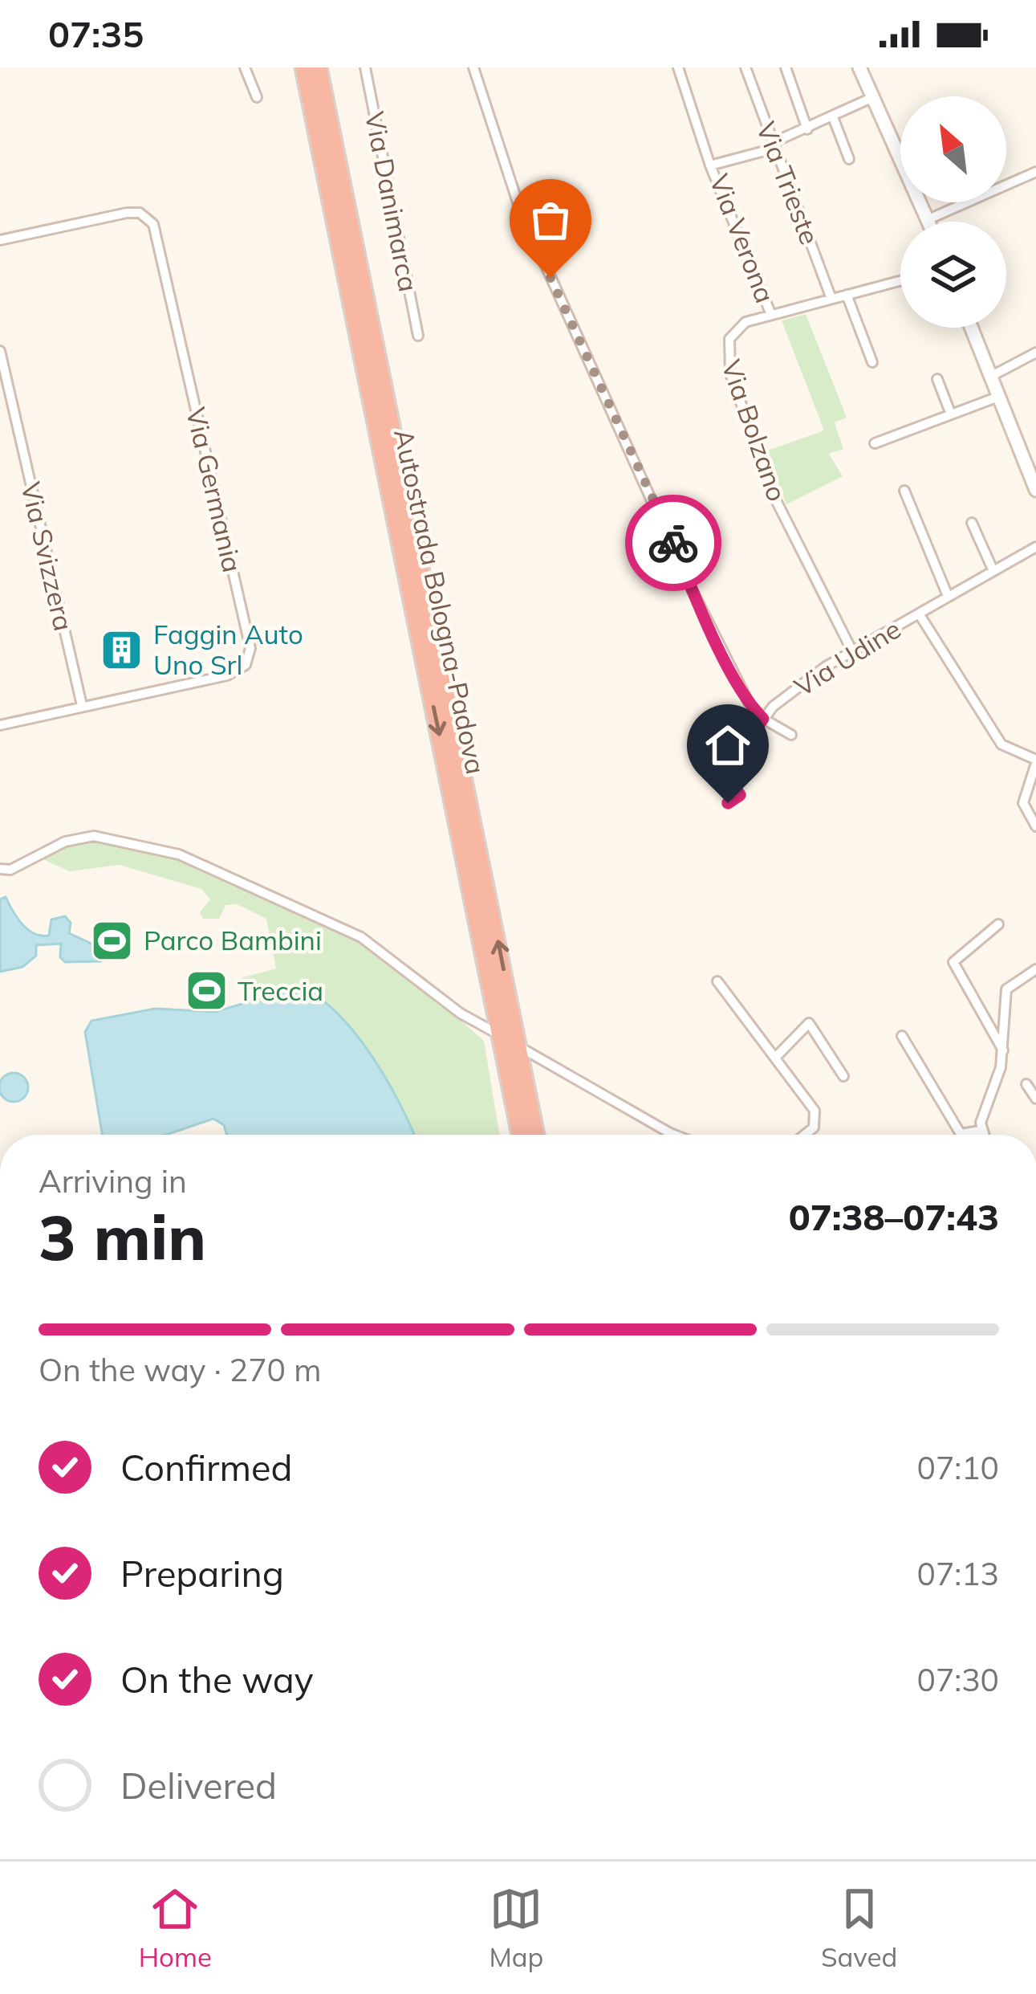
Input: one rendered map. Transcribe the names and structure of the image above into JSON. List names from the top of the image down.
{
  "streets": {
    "highway": ["Autostrada Bologna-Padova"],
    "street": [
      "Via Trieste",
      "Via Danimarca",
      "Via Verona",
      "Via Bolzano",
      "Via Germania",
      "Via Svizzera",
      "Via Udine"
    ]
  },
  "crossings": [
    ["Via Trieste", "Via Verona"],
    ["Via Trieste", "Via Bolzano"],
    ["Via Verona", "Via Bolzano"],
    ["Via Bolzano", "Via Udine"],
    ["Via Germania", "Via Svizzera"]
  ],
  "places": {
    "building": ["Faggin Auto Uno Srl"],
    "sports": ["Parco Bambini", "Treccia"]
  },
  "north": "top left",
  "page": {
    "status": "07:35",
    "heading": ["3 min", "Arriving in", "07:38–07:43"],
    "bar": "On the way · 270 m",
    "list": [
      ["Confirmed", "07:10"],
      ["Preparing", "07:13"],
      ["On the way", "07:30"],
      "Delivered"
    ],
    "tabs": ["Home", "Map", "Saved"]
  }
}
